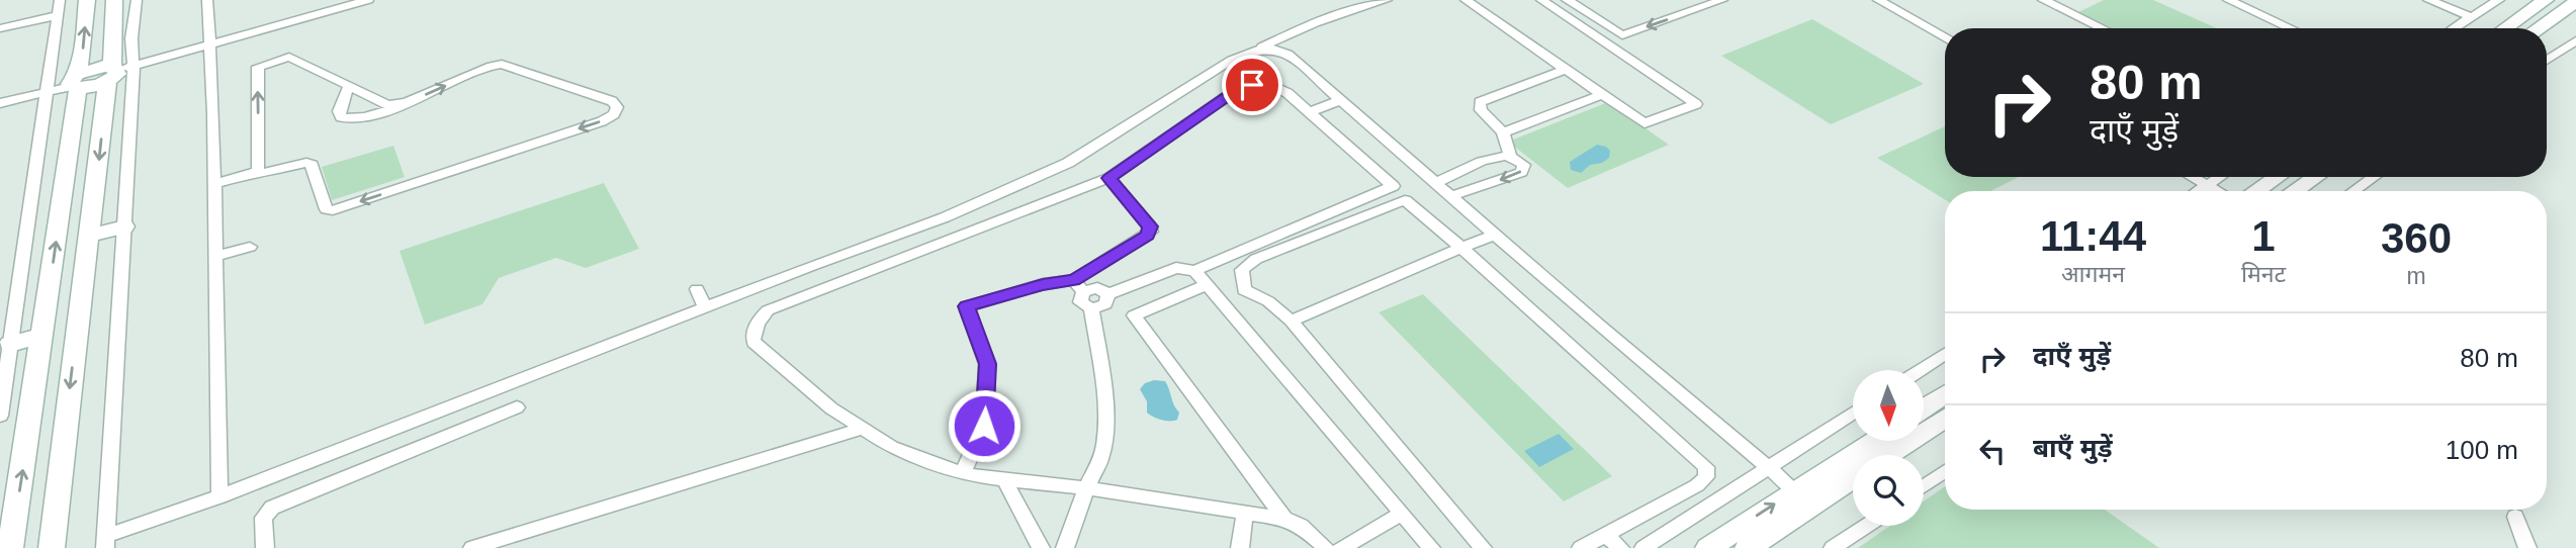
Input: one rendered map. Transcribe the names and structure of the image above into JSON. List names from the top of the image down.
{
  "north": "bottom",
  "page": {
    "turn": ["80 m", "दाएँ मुड़ें"],
    "eta": [
      "11:44",
      "आगमन",
      "1",
      "मिनट",
      "360",
      "m"
    ],
    "list": [
      {
        "name": "दाएँ मुड़ें",
        "value": "80 m"
      },
      {
        "name": "बाएँ मुड़ें",
        "value": "100 m"
      }
    ]
  }
}
